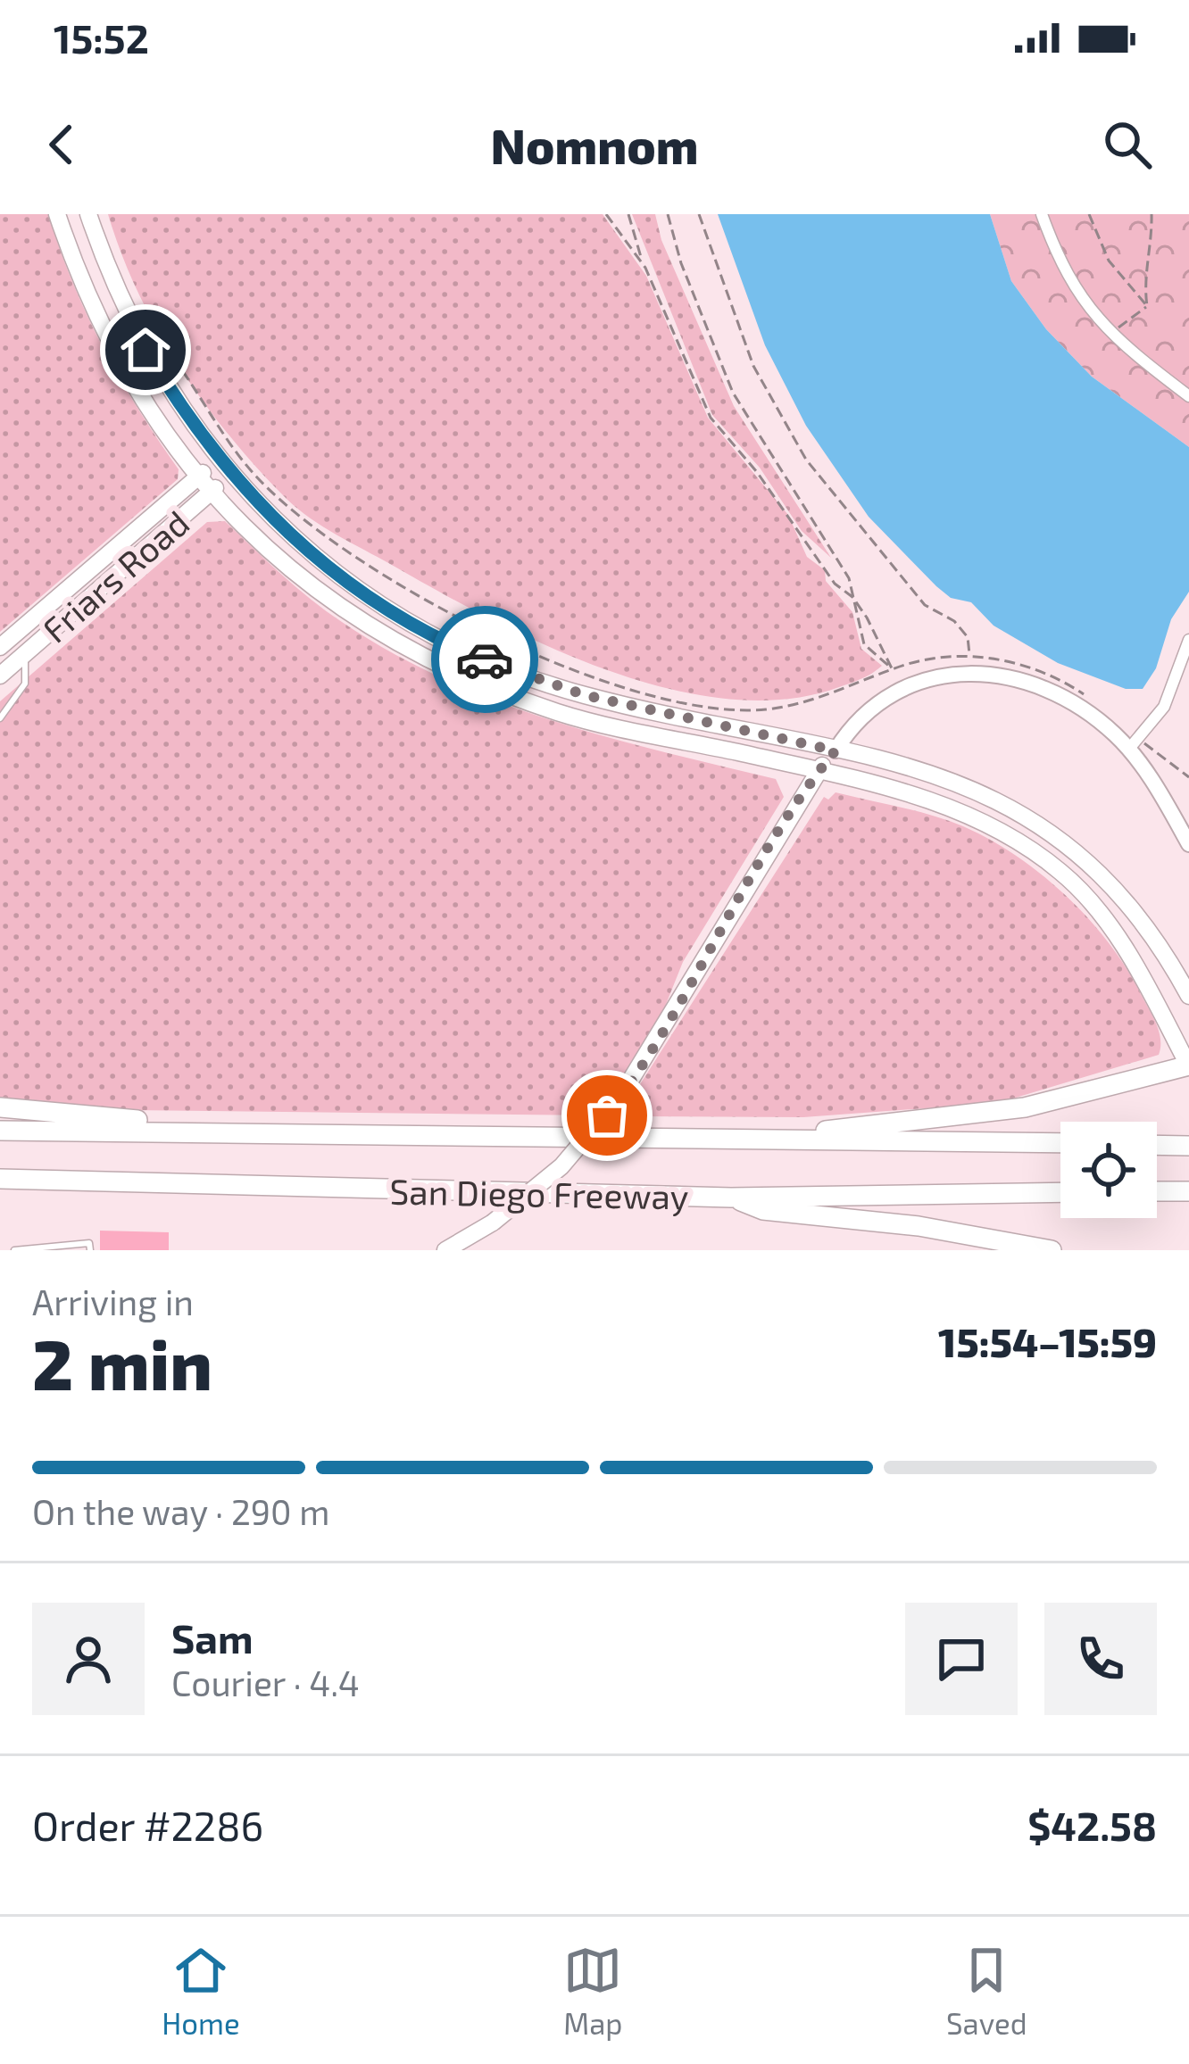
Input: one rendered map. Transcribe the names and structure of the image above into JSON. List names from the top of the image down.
{
  "streets": {
    "highway": ["San Diego Freeway"],
    "main road": ["Friars Road"]
  },
  "page": {
    "status": "15:52",
    "header": "Nomnom",
    "heading": ["2 min", "Arriving in", "15:54–15:59"],
    "panel": [
      "Sam",
      "Courier · 4.4",
      "Order #2286",
      "$42.58"
    ],
    "bar": "On the way · 290 m",
    "tabs": ["Home", "Map", "Saved"]
  }
}
